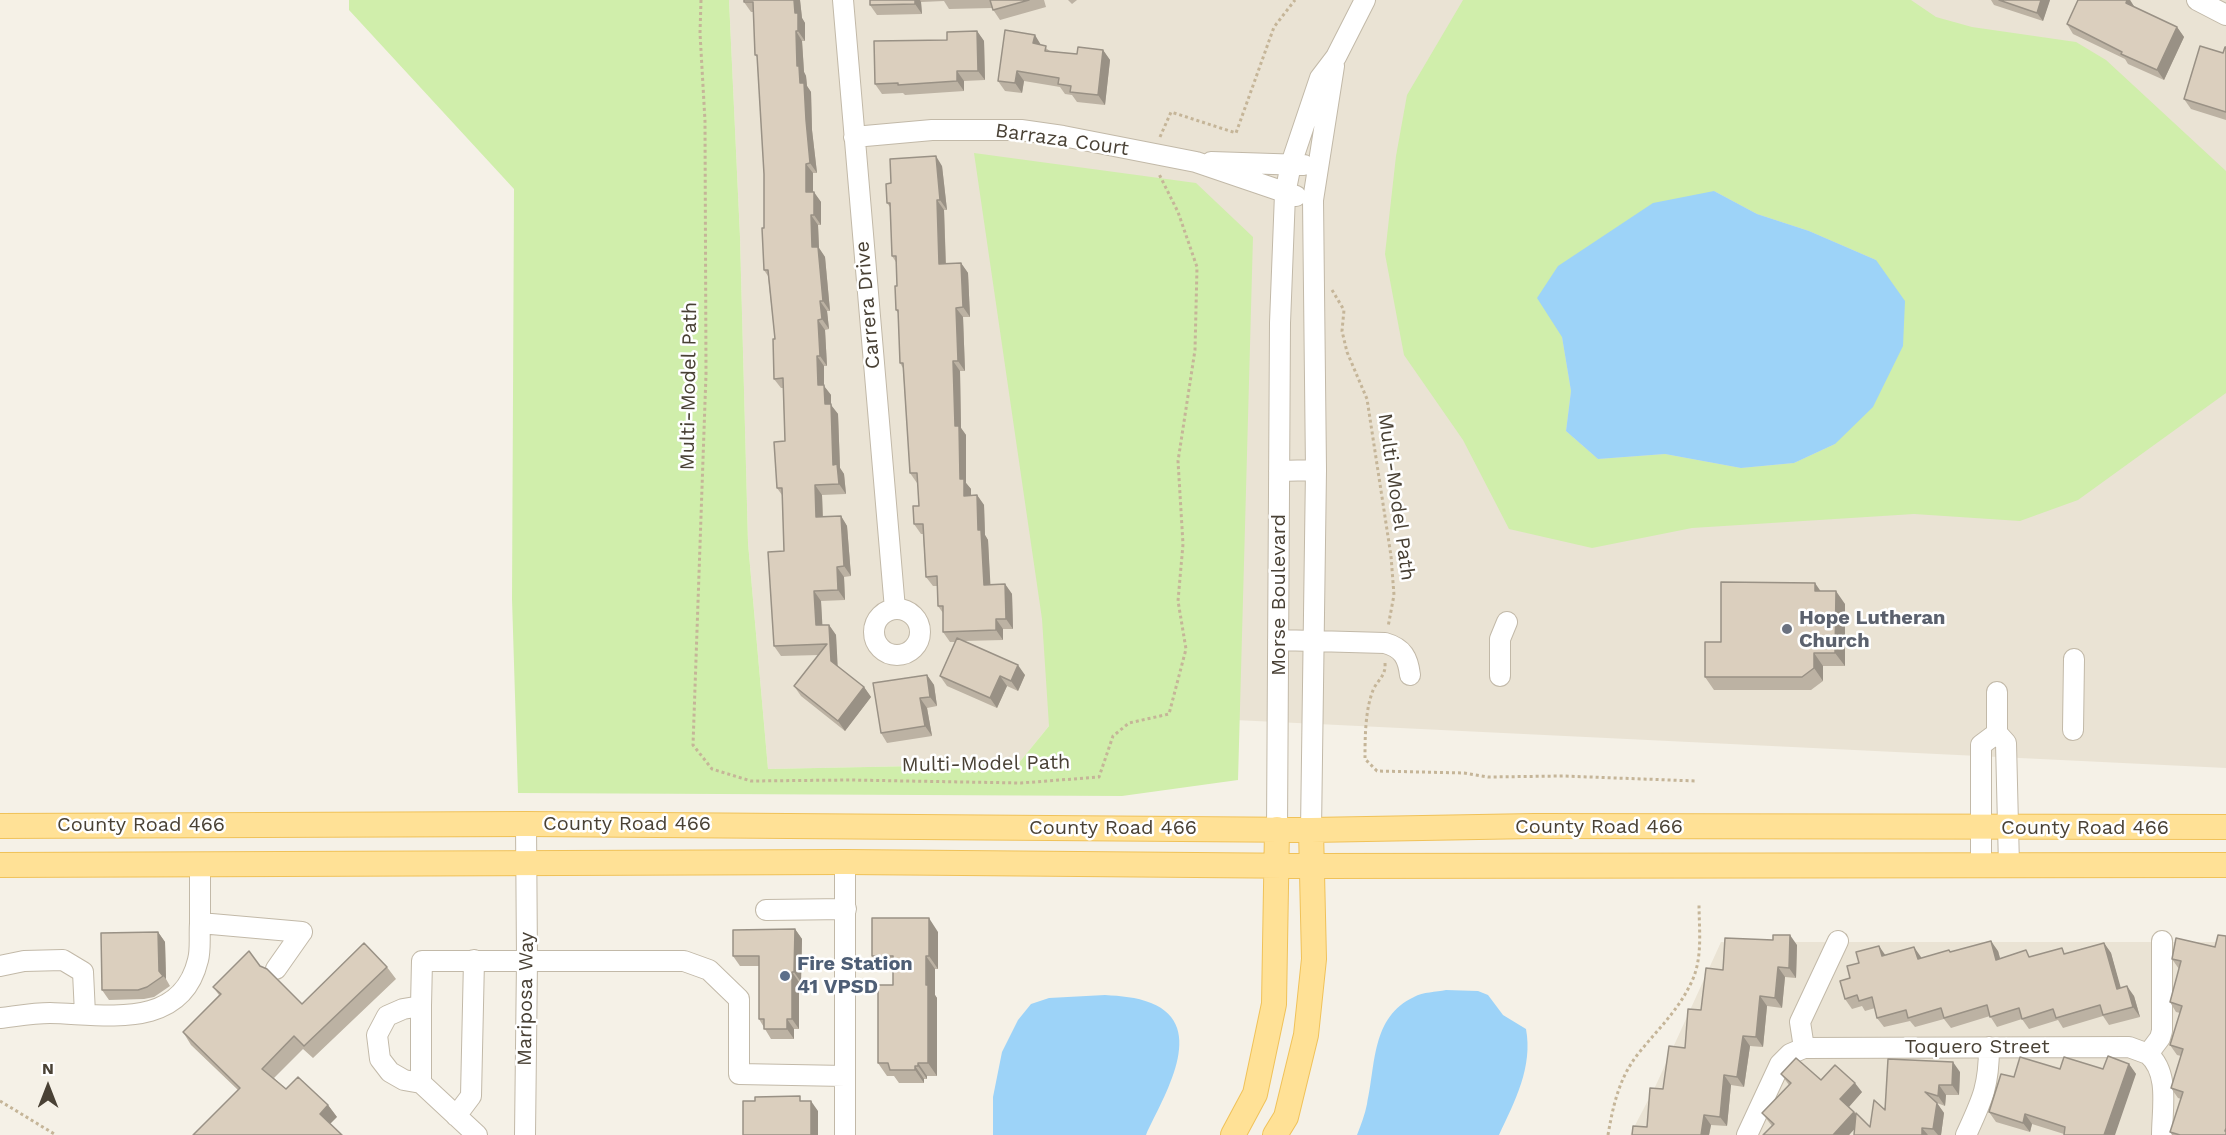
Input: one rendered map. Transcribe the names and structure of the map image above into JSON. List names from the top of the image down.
{
  "streets": {
    "main road": ["Morse Boulevard", "County Road 466"],
    "street": [
      "Barraza Court",
      "Carrera Drive",
      "Mariposa Way",
      "Toquero Street"
    ],
    "path": ["Multi-Model Path"]
  },
  "crossings": [
    ["Barraza Court", "Carrera Drive"],
    ["Barraza Court", "Multi-Model Path"],
    ["Barraza Court", "Morse Boulevard"],
    ["Multi-Model Path", "Morse Boulevard"],
    ["Morse Boulevard", "County Road 466"],
    ["County Road 466", "Mariposa Way"]
  ],
  "places": ["Hope Lutheran Church", "Fire Station 41 VPSD"],
  "north": "top"
}
